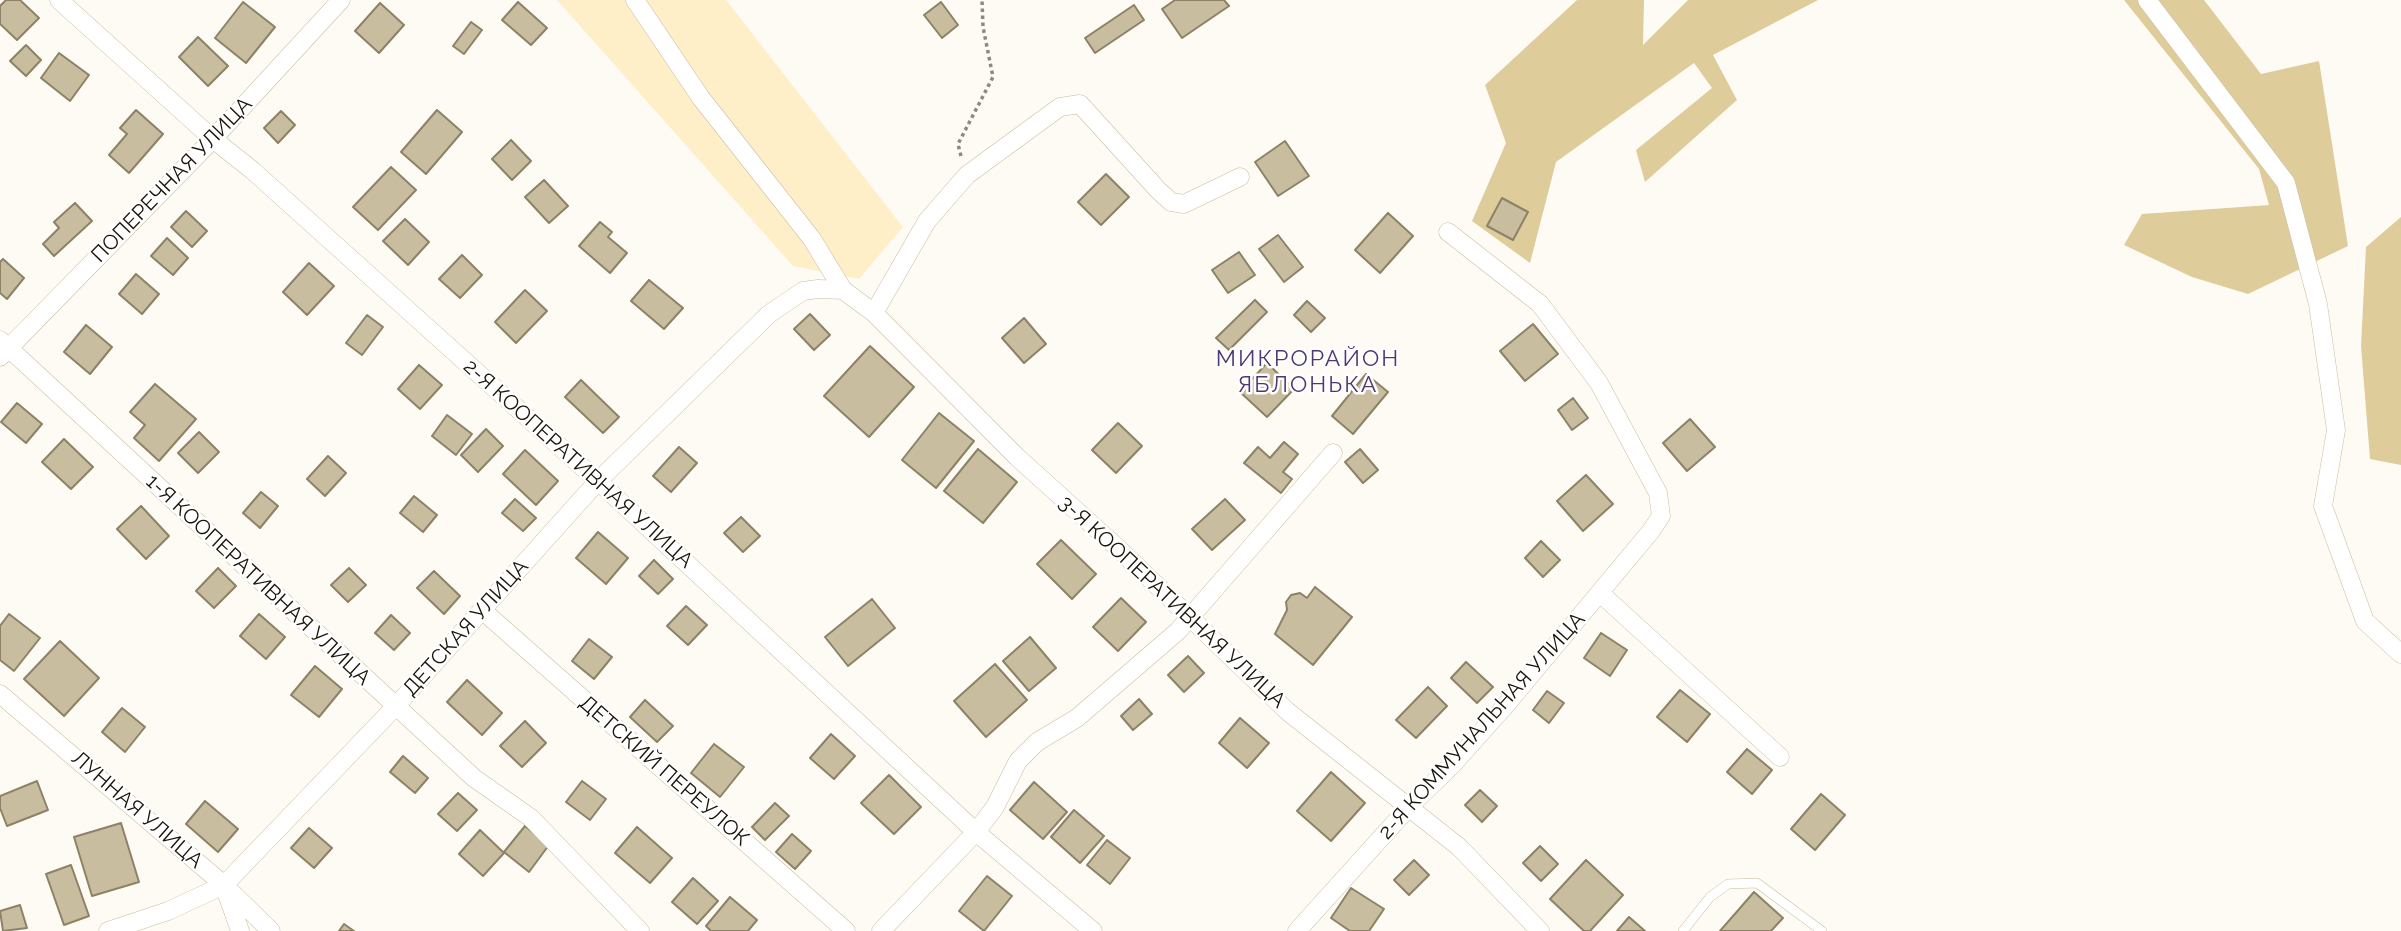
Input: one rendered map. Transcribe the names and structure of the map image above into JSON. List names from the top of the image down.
{
  "streets": {
    "street": [
      "ПОПЕРЕЧНАЯ УЛИЦА",
      "2-Я КООПЕРАТИВНАЯ УЛИЦА",
      "1-Я КООПЕРАТИВНАЯ УЛИЦА",
      "3-Я КООПЕРАТИВНАЯ УЛИЦА",
      "ДЕТСКАЯ УЛИЦА",
      "2-Я КОММУНАЛЬНАЯ УЛИЦА",
      "ДЕТСКИЙ ПЕРЕУЛОК",
      "ЛУННАЯ УЛИЦА"
    ]
  },
  "crossings": [
    ["ПОПЕРЕЧНАЯ УЛИЦА", "2-Я КООПЕРАТИВНАЯ УЛИЦА"],
    ["ПОПЕРЕЧНАЯ УЛИЦА", "1-Я КООПЕРАТИВНАЯ УЛИЦА"],
    ["2-Я КООПЕРАТИВНАЯ УЛИЦА", "ДЕТСКАЯ УЛИЦА"],
    ["1-Я КООПЕРАТИВНАЯ УЛИЦА", "ДЕТСКАЯ УЛИЦА"],
    ["3-Я КООПЕРАТИВНАЯ УЛИЦА", "ДЕТСКАЯ УЛИЦА"],
    ["3-Я КООПЕРАТИВНАЯ УЛИЦА", "2-Я КОММУНАЛЬНАЯ УЛИЦА"],
    ["ДЕТСКАЯ УЛИЦА", "ДЕТСКИЙ ПЕРЕУЛОК"],
    ["ДЕТСКАЯ УЛИЦА", "ЛУННАЯ УЛИЦА"]
  ],
  "districts": ["МИКРОРАЙОН ЯБЛОНЬКА"]
}
